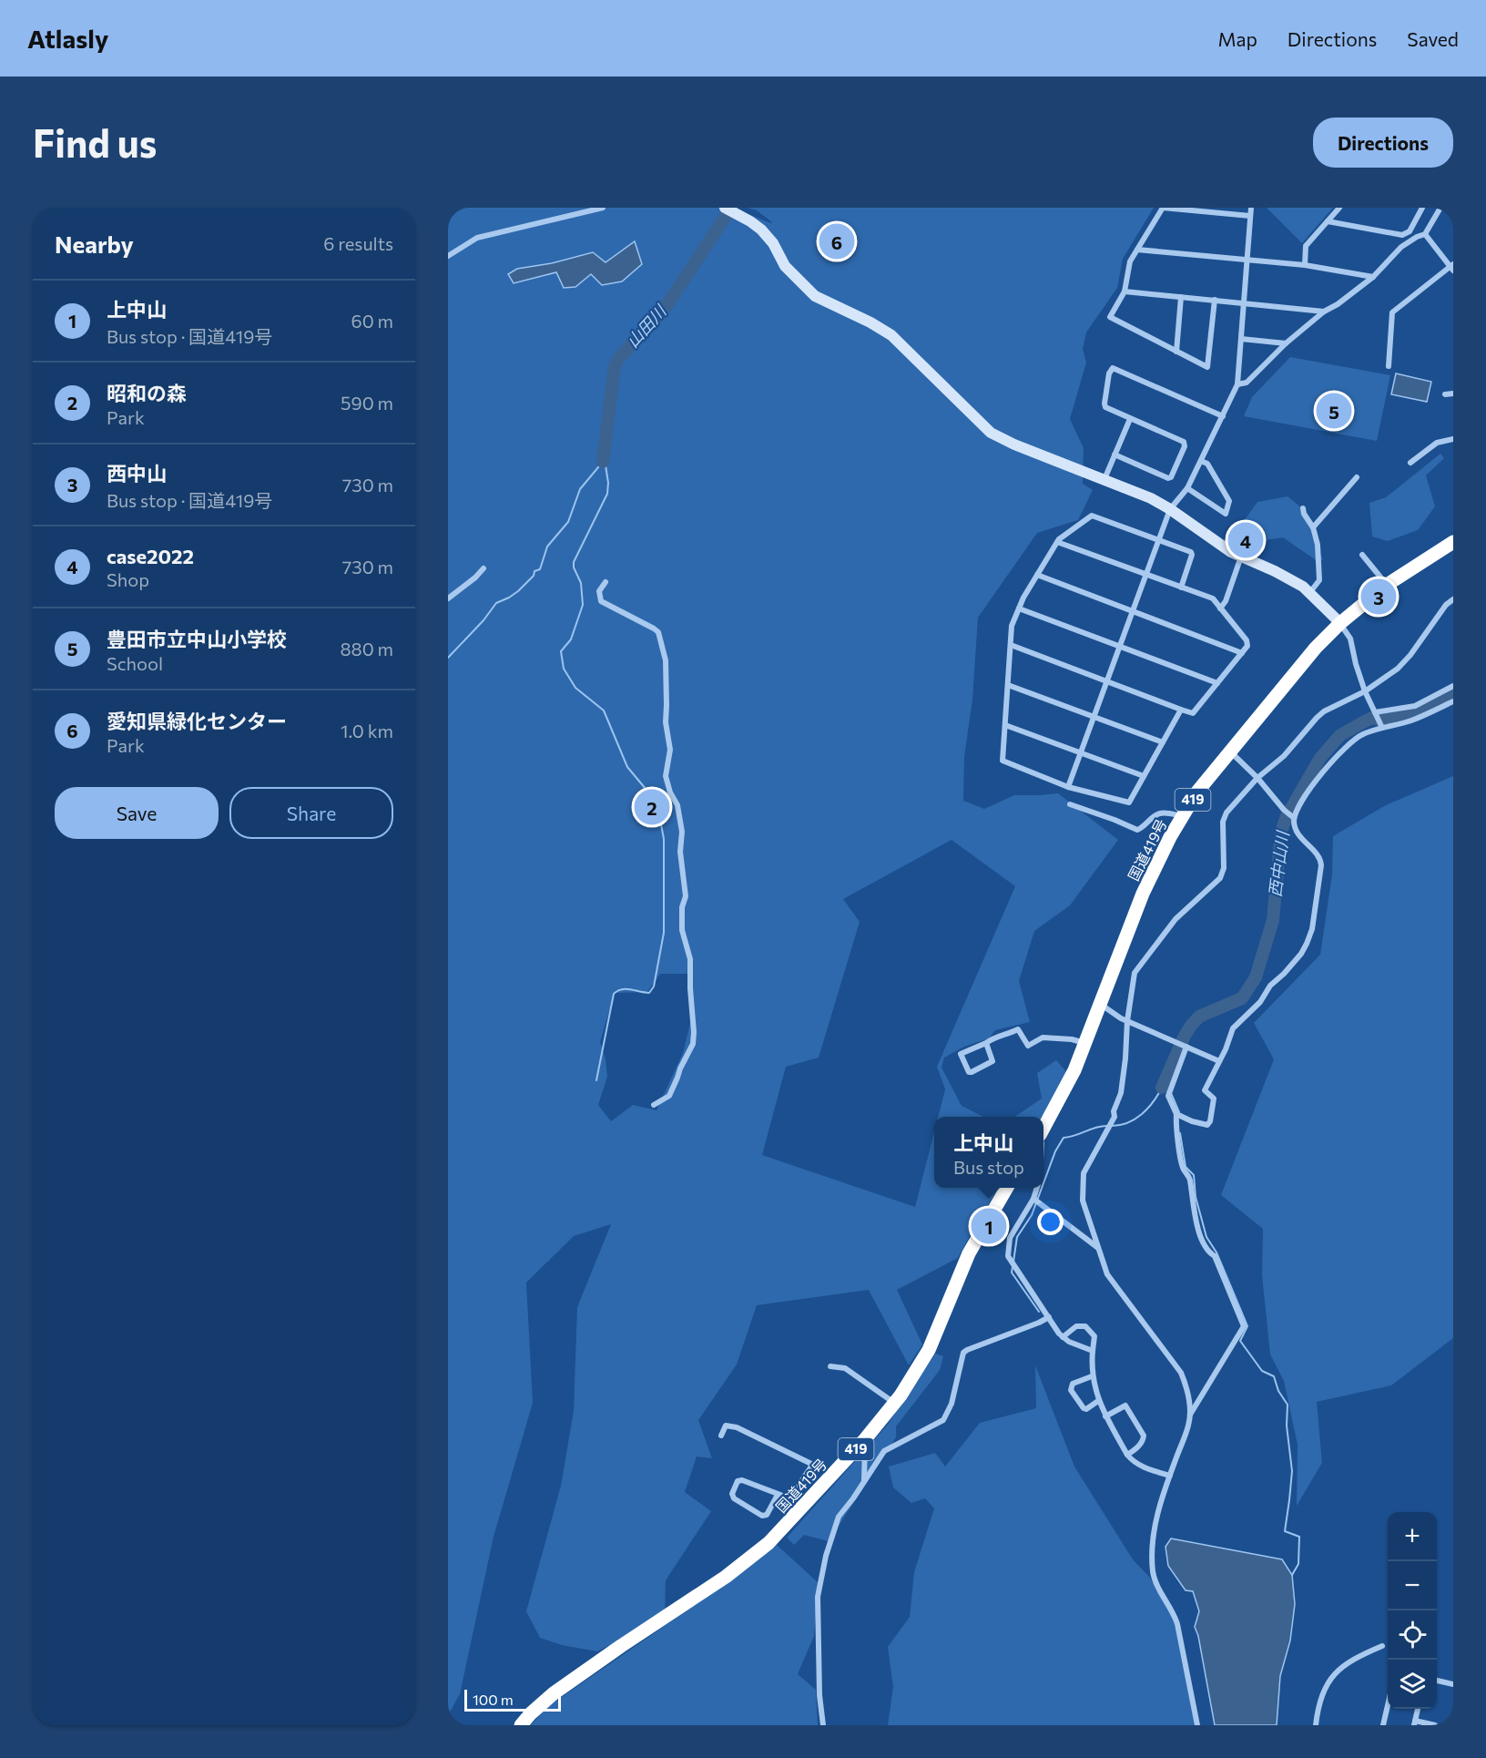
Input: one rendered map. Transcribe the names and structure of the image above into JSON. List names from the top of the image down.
{
  "streets": {
    "highway": ["419", "国道419号"]
  },
  "water": ["山田川", "西中山川"],
  "scale_bar": "100 m",
  "page": {
    "header": "Atlasly",
    "nav": ["Map", "Directions", "Saved"],
    "buttons": [
      "Directions",
      ["Save", "Share"]
    ],
    "title": "Find us",
    "heading": ["Nearby", "6 results"],
    "pins": [
      "6",
      "5",
      "4",
      "3",
      "2",
      "1"
    ],
    "list": [
      {
        "mark": "1",
        "name": "上中山",
        "note": "Bus stop · 国道419号",
        "value": "60 m"
      },
      {
        "mark": "2",
        "name": "昭和の森",
        "note": "Park",
        "value": "590 m"
      },
      {
        "mark": "3",
        "name": "西中山",
        "note": "Bus stop · 国道419号",
        "value": "730 m"
      },
      {
        "mark": "4",
        "name": "case2022",
        "note": "Shop",
        "value": "730 m"
      },
      {
        "mark": "5",
        "name": "豊田市立中山小学校",
        "note": "School",
        "value": "880 m"
      },
      {
        "mark": "6",
        "name": "愛知県緑化センター",
        "note": "Park",
        "value": "1.0 km"
      }
    ],
    "popup": ["上中山", "Bus stop"],
    "map_buttons": ["+", "−"],
    "scale": "100 m"
  }
}
